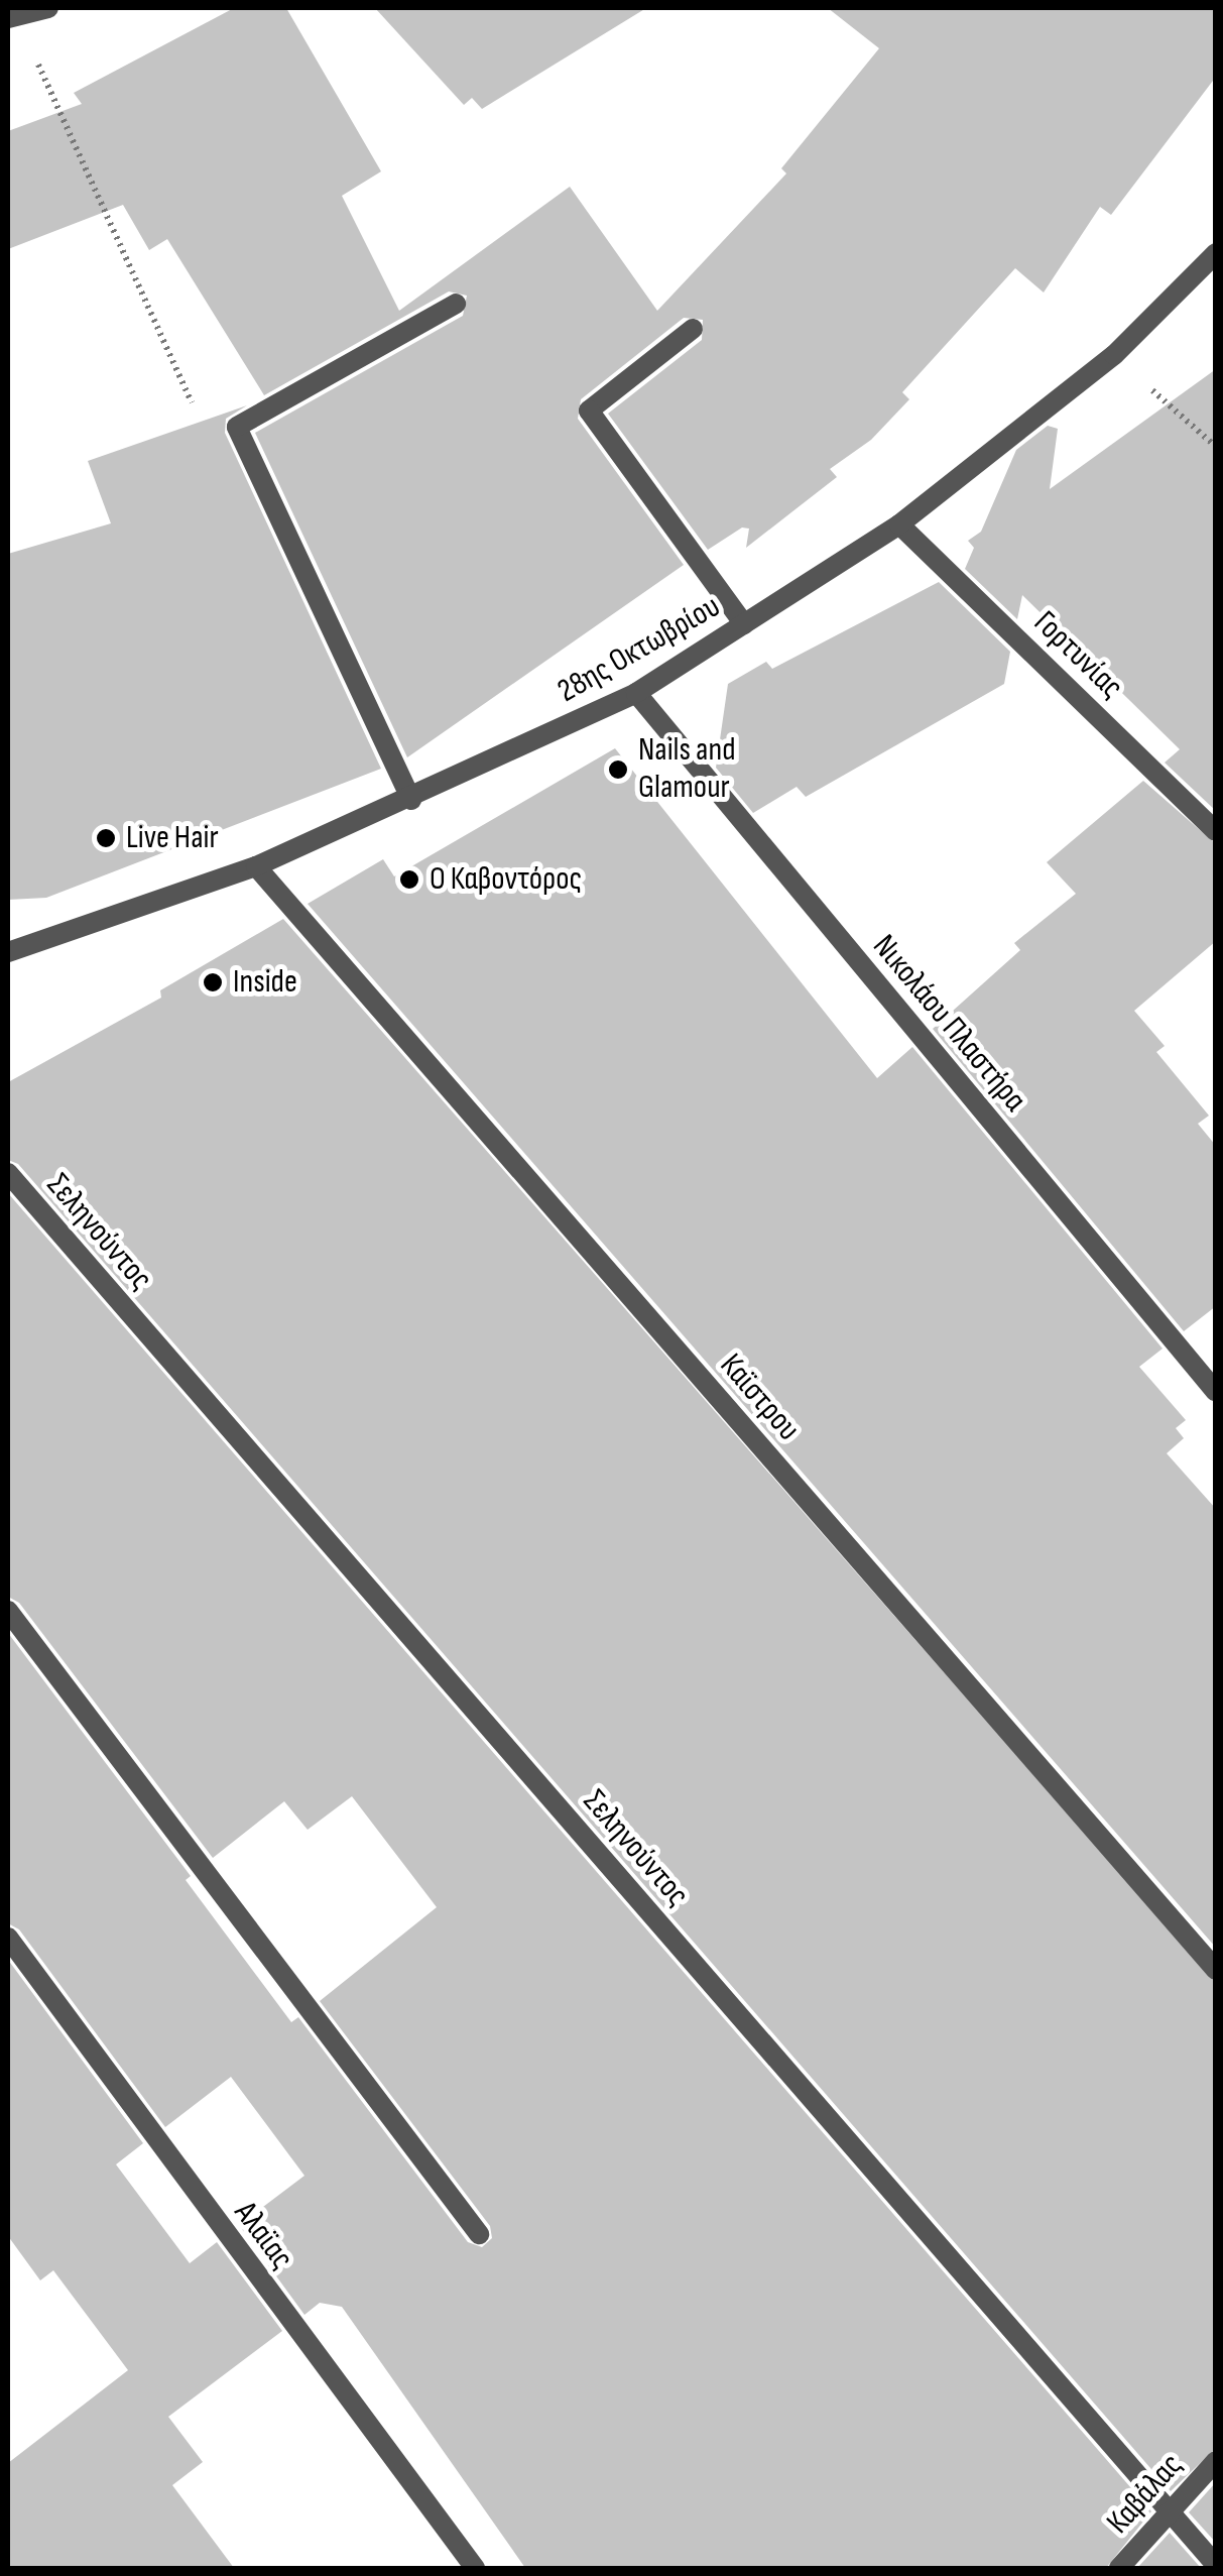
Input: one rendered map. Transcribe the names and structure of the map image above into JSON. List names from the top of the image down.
{
  "streets": {
    "street": [
      "28ης Οκτωβρίου",
      "Γορτυνίας",
      "Νικολάου Πλαστήρα",
      "Σεληνούντος",
      "Καϊστρου",
      "Αλαϊας",
      "Καβάλας"
    ]
  },
  "crossings": [
    ["28ης Οκτωβρίου", "Γορτυνίας"],
    ["28ης Οκτωβρίου", "Νικολάου Πλαστήρα"],
    ["28ης Οκτωβρίου", "Καϊστρου"],
    ["Σεληνούντος", "Καβάλας"]
  ],
  "places": [
    "Nails and Glamour",
    "Live Hair",
    "Ο Καβοντόρος",
    "Inside"
  ]
}
